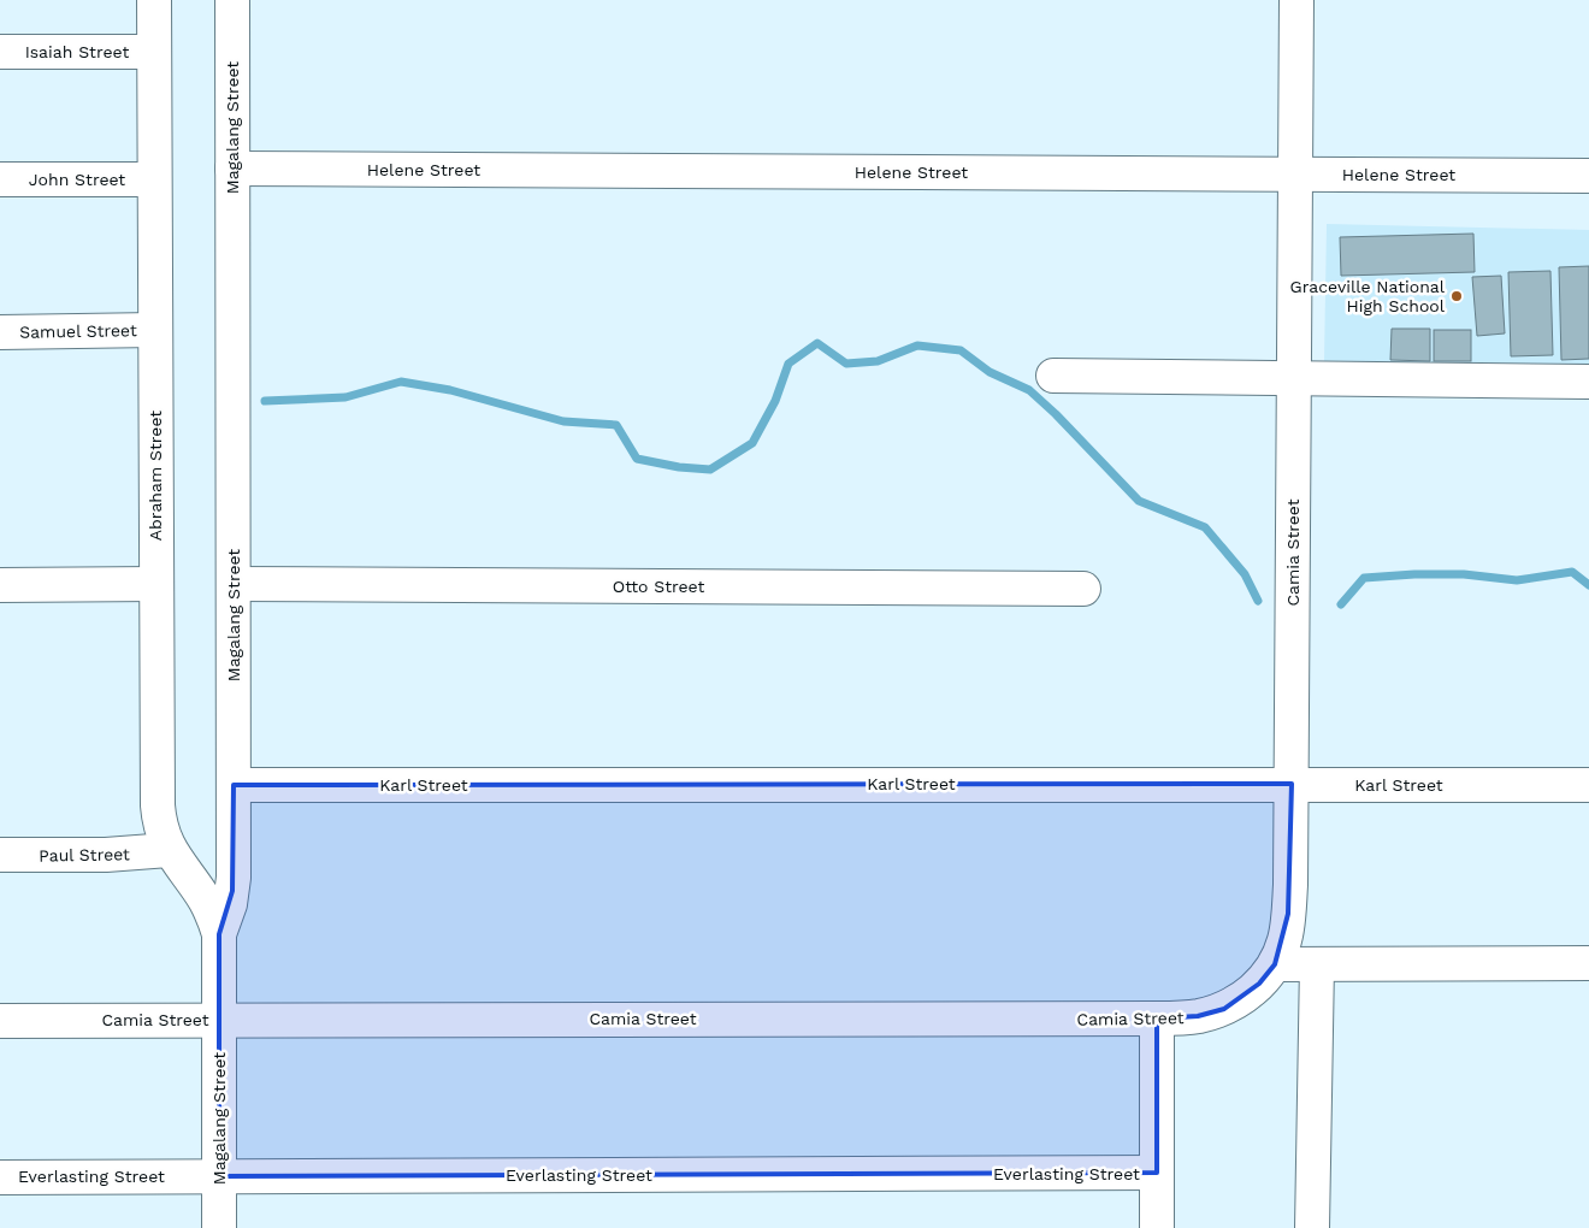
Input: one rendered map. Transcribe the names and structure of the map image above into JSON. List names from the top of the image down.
{
  "streets": {
    "street": [
      "Isaiah Street",
      "Magalang Street",
      "Helene Street",
      "John Street",
      "Samuel Street",
      "Abraham Street",
      "Camia Street",
      "Otto Street",
      "Karl Street",
      "Paul Street",
      "Everlasting Street"
    ]
  },
  "crossings": [
    ["Isaiah Street", "Abraham Street"],
    ["Magalang Street", "Helene Street"],
    ["Magalang Street", "Abraham Street"],
    ["Magalang Street", "Camia Street"],
    ["Magalang Street", "Otto Street"],
    ["Magalang Street", "Karl Street"],
    ["Magalang Street", "Everlasting Street"],
    ["Helene Street", "Camia Street"],
    ["John Street", "Abraham Street"],
    ["Samuel Street", "Abraham Street"],
    ["Abraham Street", "Paul Street"],
    ["Camia Street", "Karl Street"]
  ],
  "places": ["Graceville National High School"]
}
